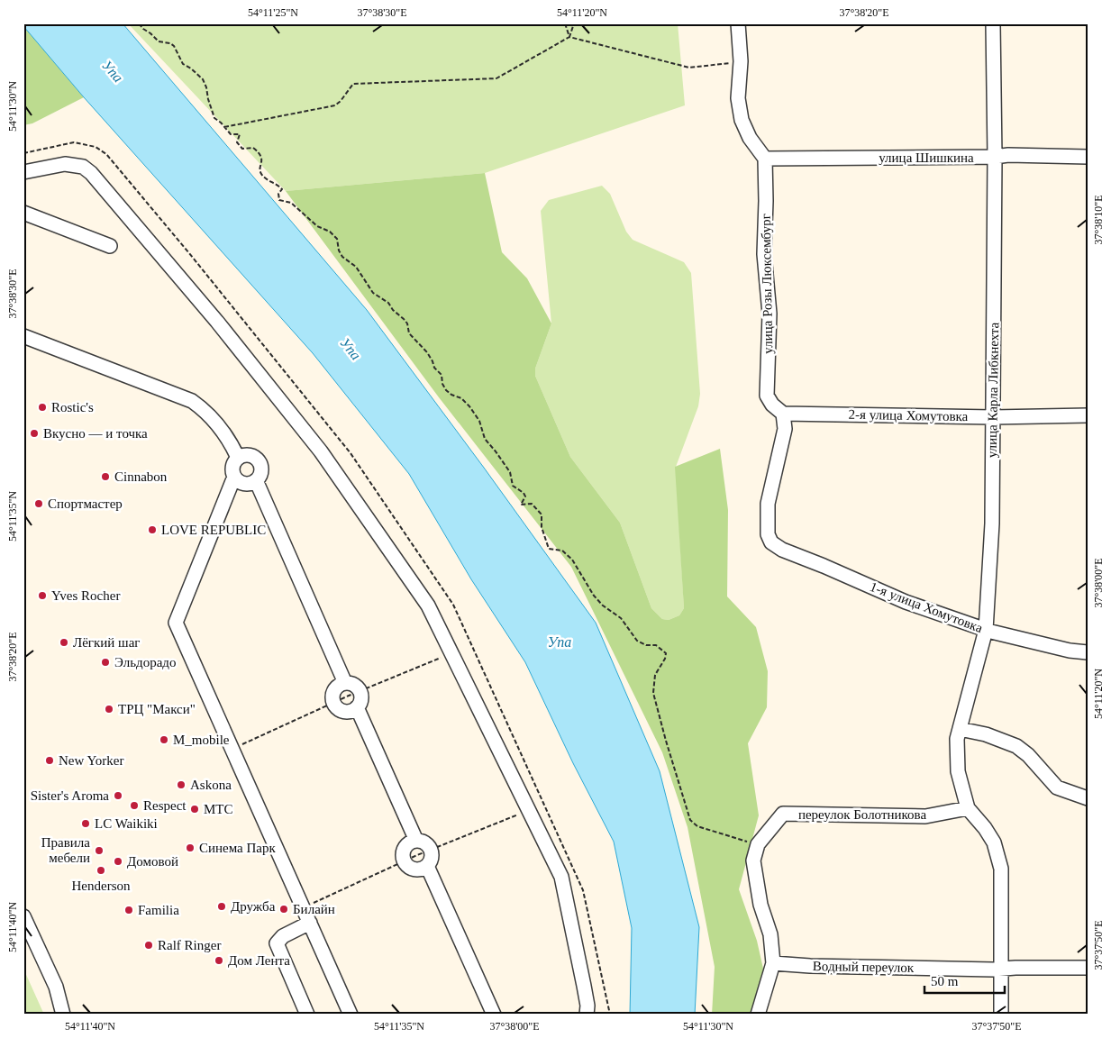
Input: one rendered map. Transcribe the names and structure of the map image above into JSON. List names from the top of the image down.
{
  "streets": {
    "street": [
      "улица Шишкина",
      "улица Розы Люксембург",
      "улица Карла Либкнехта",
      "2-я улица Хомутовка",
      "1-я улица Хомутовка",
      "переулок Болотникова",
      "Водный переулок"
    ]
  },
  "crossings": [
    ["улица Шишкина", "улица Розы Люксембург"],
    ["улица Шишкина", "улица Карла Либкнехта"],
    ["улица Розы Люксембург", "2-я улица Хомутовка"],
    ["улица Розы Люксембург", "1-я улица Хомутовка"],
    ["улица Карла Либкнехта", "2-я улица Хомутовка"],
    ["улица Карла Либкнехта", "1-я улица Хомутовка"],
    ["улица Карла Либкнехта", "переулок Болотникова"],
    ["2-я улица Хомутовка", "1-я улица Хомутовка"]
  ],
  "water": ["Упа"],
  "places": [
    "Rostic's",
    "Вкусно — и точка",
    "Cinnabon",
    "Спортмастер",
    "LOVE REPUBLIC",
    "Yves Rocher",
    "Лёгкий шаг",
    "Эльдорадо",
    "ТРЦ \"Макси\"",
    "M_mobile",
    "New Yorker",
    "Askona",
    "Sister's Aroma",
    "Respect",
    "МТС",
    "LC Waikiki",
    "Синема Парк",
    "Правила мебели",
    "Домовой",
    "Henderson",
    "Дружба",
    "Билайн",
    "Familia",
    "Ralf Ringer",
    "Дом Лента"
  ],
  "scale_bar": "50 m",
  "coordinates": [
    "54°11'25\"N",
    "37°38'30\"E",
    "54°11'20\"N",
    "37°38'20\"E",
    "54°11'30\"N",
    "37°38'10\"E",
    "54°11'35\"N",
    "37°38'00\"E",
    "54°11'40\"N",
    "37°37'50\"E"
  ]
}
